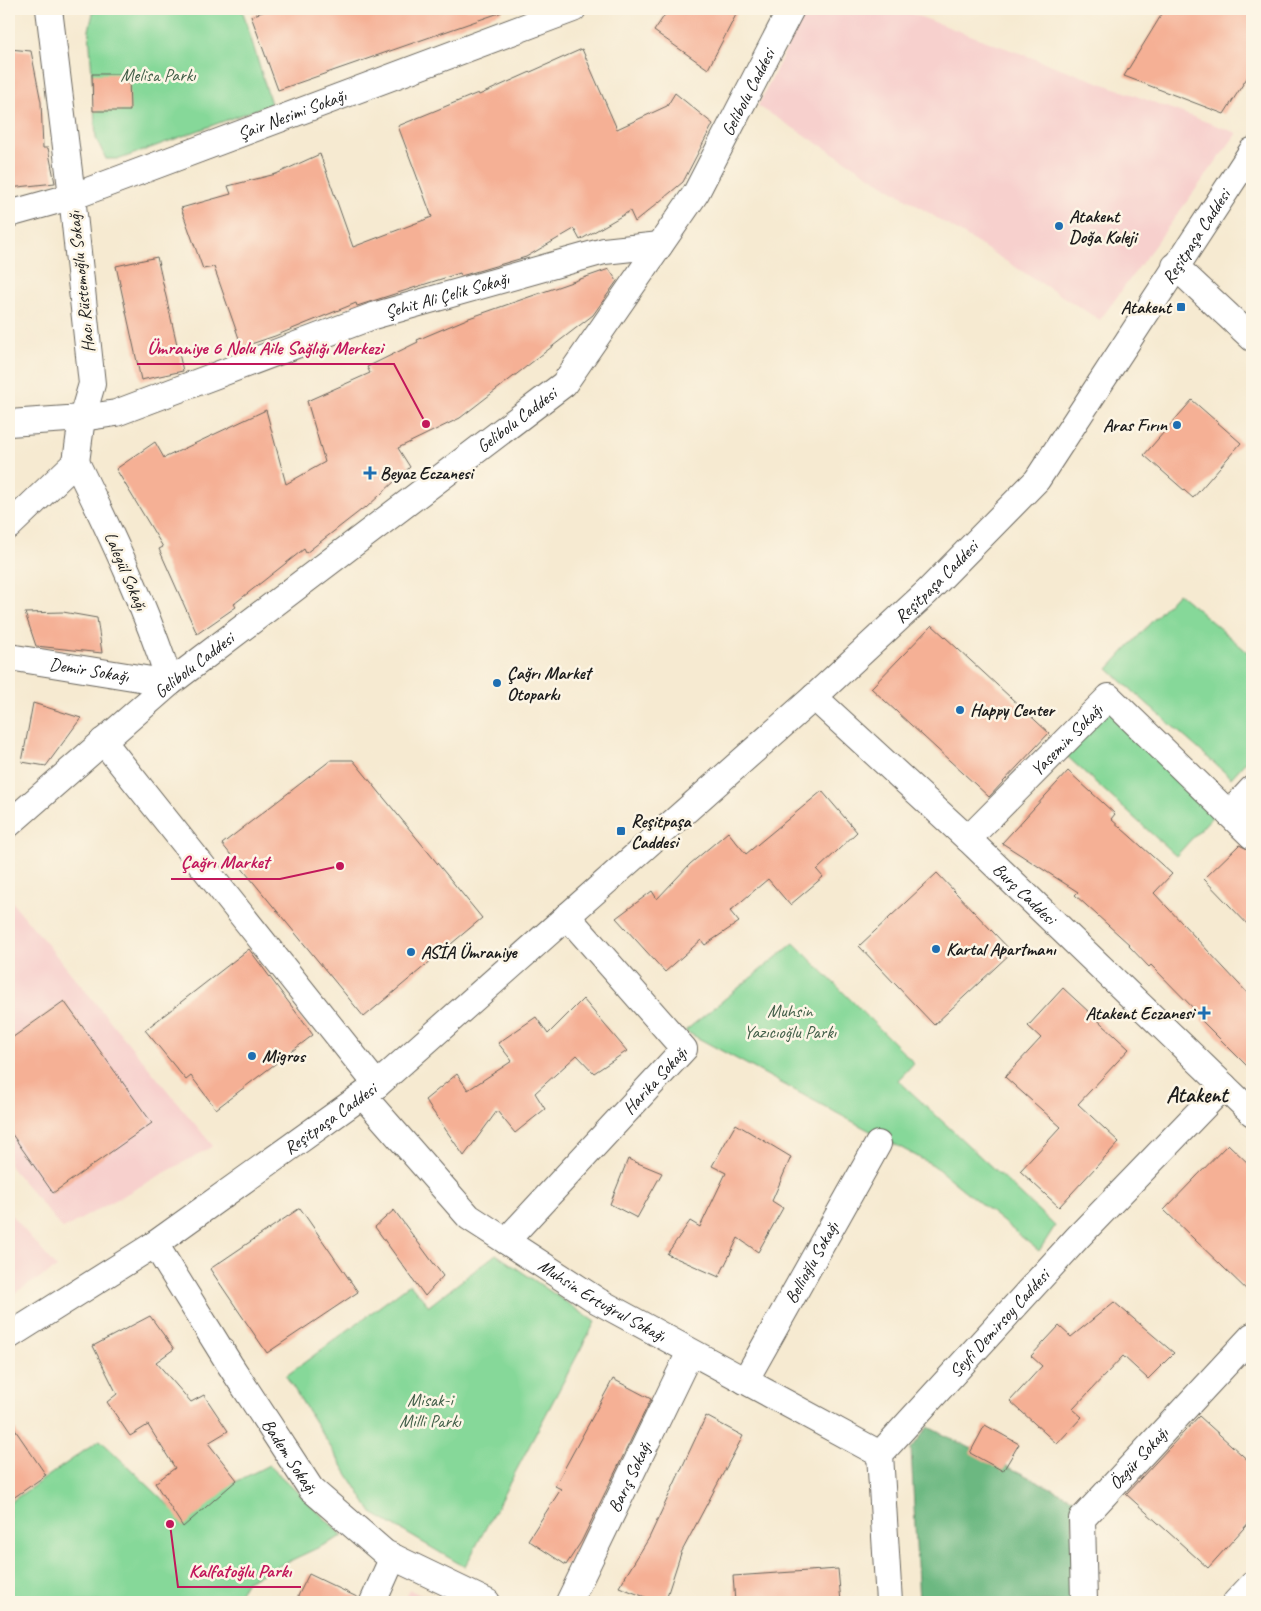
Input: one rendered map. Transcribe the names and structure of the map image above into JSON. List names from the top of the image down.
{
  "streets": {
    "street": [
      "Gelibolu Caddesi",
      "Şair Nesimi Sokağı",
      "Reşitpaşa Caddesi",
      "Hacı Rüstemoğlu Sokağı",
      "Şehit Ali Çelik Sokağı",
      "Lalegül Sokağı",
      "Demir Sokağı",
      "Yasemin Sokağı",
      "Burç Caddesi",
      "Harika Sokağı",
      "Bellioğlu Sokağı",
      "Muhsin Ertuğrul Sokağı",
      "Seyfi Demirsoy Caddesi",
      "Badem Sokağı",
      "Özgür Sokağı",
      "Barış Sokağı"
    ]
  },
  "crossings": [
    ["Gelibolu Caddesi", "Şehit Ali Çelik Sokağı"],
    ["Gelibolu Caddesi", "Lalegül Sokağı"],
    ["Gelibolu Caddesi", "Demir Sokağı"],
    ["Gelibolu Caddesi", "Muhsin Ertuğrul Sokağı"],
    ["Şair Nesimi Sokağı", "Hacı Rüstemoğlu Sokağı"],
    ["Reşitpaşa Caddesi", "Burç Caddesi"],
    ["Reşitpaşa Caddesi", "Harika Sokağı"],
    ["Reşitpaşa Caddesi", "Muhsin Ertuğrul Sokağı"],
    ["Reşitpaşa Caddesi", "Badem Sokağı"],
    ["Hacı Rüstemoğlu Sokağı", "Şehit Ali Çelik Sokağı"],
    ["Hacı Rüstemoğlu Sokağı", "Lalegül Sokağı"],
    ["Lalegül Sokağı", "Demir Sokağı"],
    ["Yasemin Sokağı", "Burç Caddesi"],
    ["Burç Caddesi", "Seyfi Demirsoy Caddesi"],
    ["Harika Sokağı", "Muhsin Ertuğrul Sokağı"],
    ["Bellioğlu Sokağı", "Muhsin Ertuğrul Sokağı"],
    ["Muhsin Ertuğrul Sokağı", "Seyfi Demirsoy Caddesi"],
    ["Muhsin Ertuğrul Sokağı", "Barış Sokağı"]
  ],
  "districts": ["Atakent"],
  "parks": ["Melisa Parkı", "Muhsin Yazıcıoğlu Parkı", "Misak-i Milli Parkı"],
  "places": {
    "other": [
      "Atakent Doğa Koleji",
      "Ümraniye 6 Nolu Aile Sağlığı Merkezi",
      "Aras Fırın",
      "Çağrı Market Otoparkı",
      "Happy Center",
      "Çağrı Market",
      "Kartal Apartmanı",
      "ASİA Ümraniye",
      "Migros",
      "Kalfatoğlu Parkı"
    ],
    "transit": ["Atakent", "Reşitpaşa Caddesi"],
    "health": ["Beyaz Eczanesi", "Atakent Eczanesi"]
  }
}
